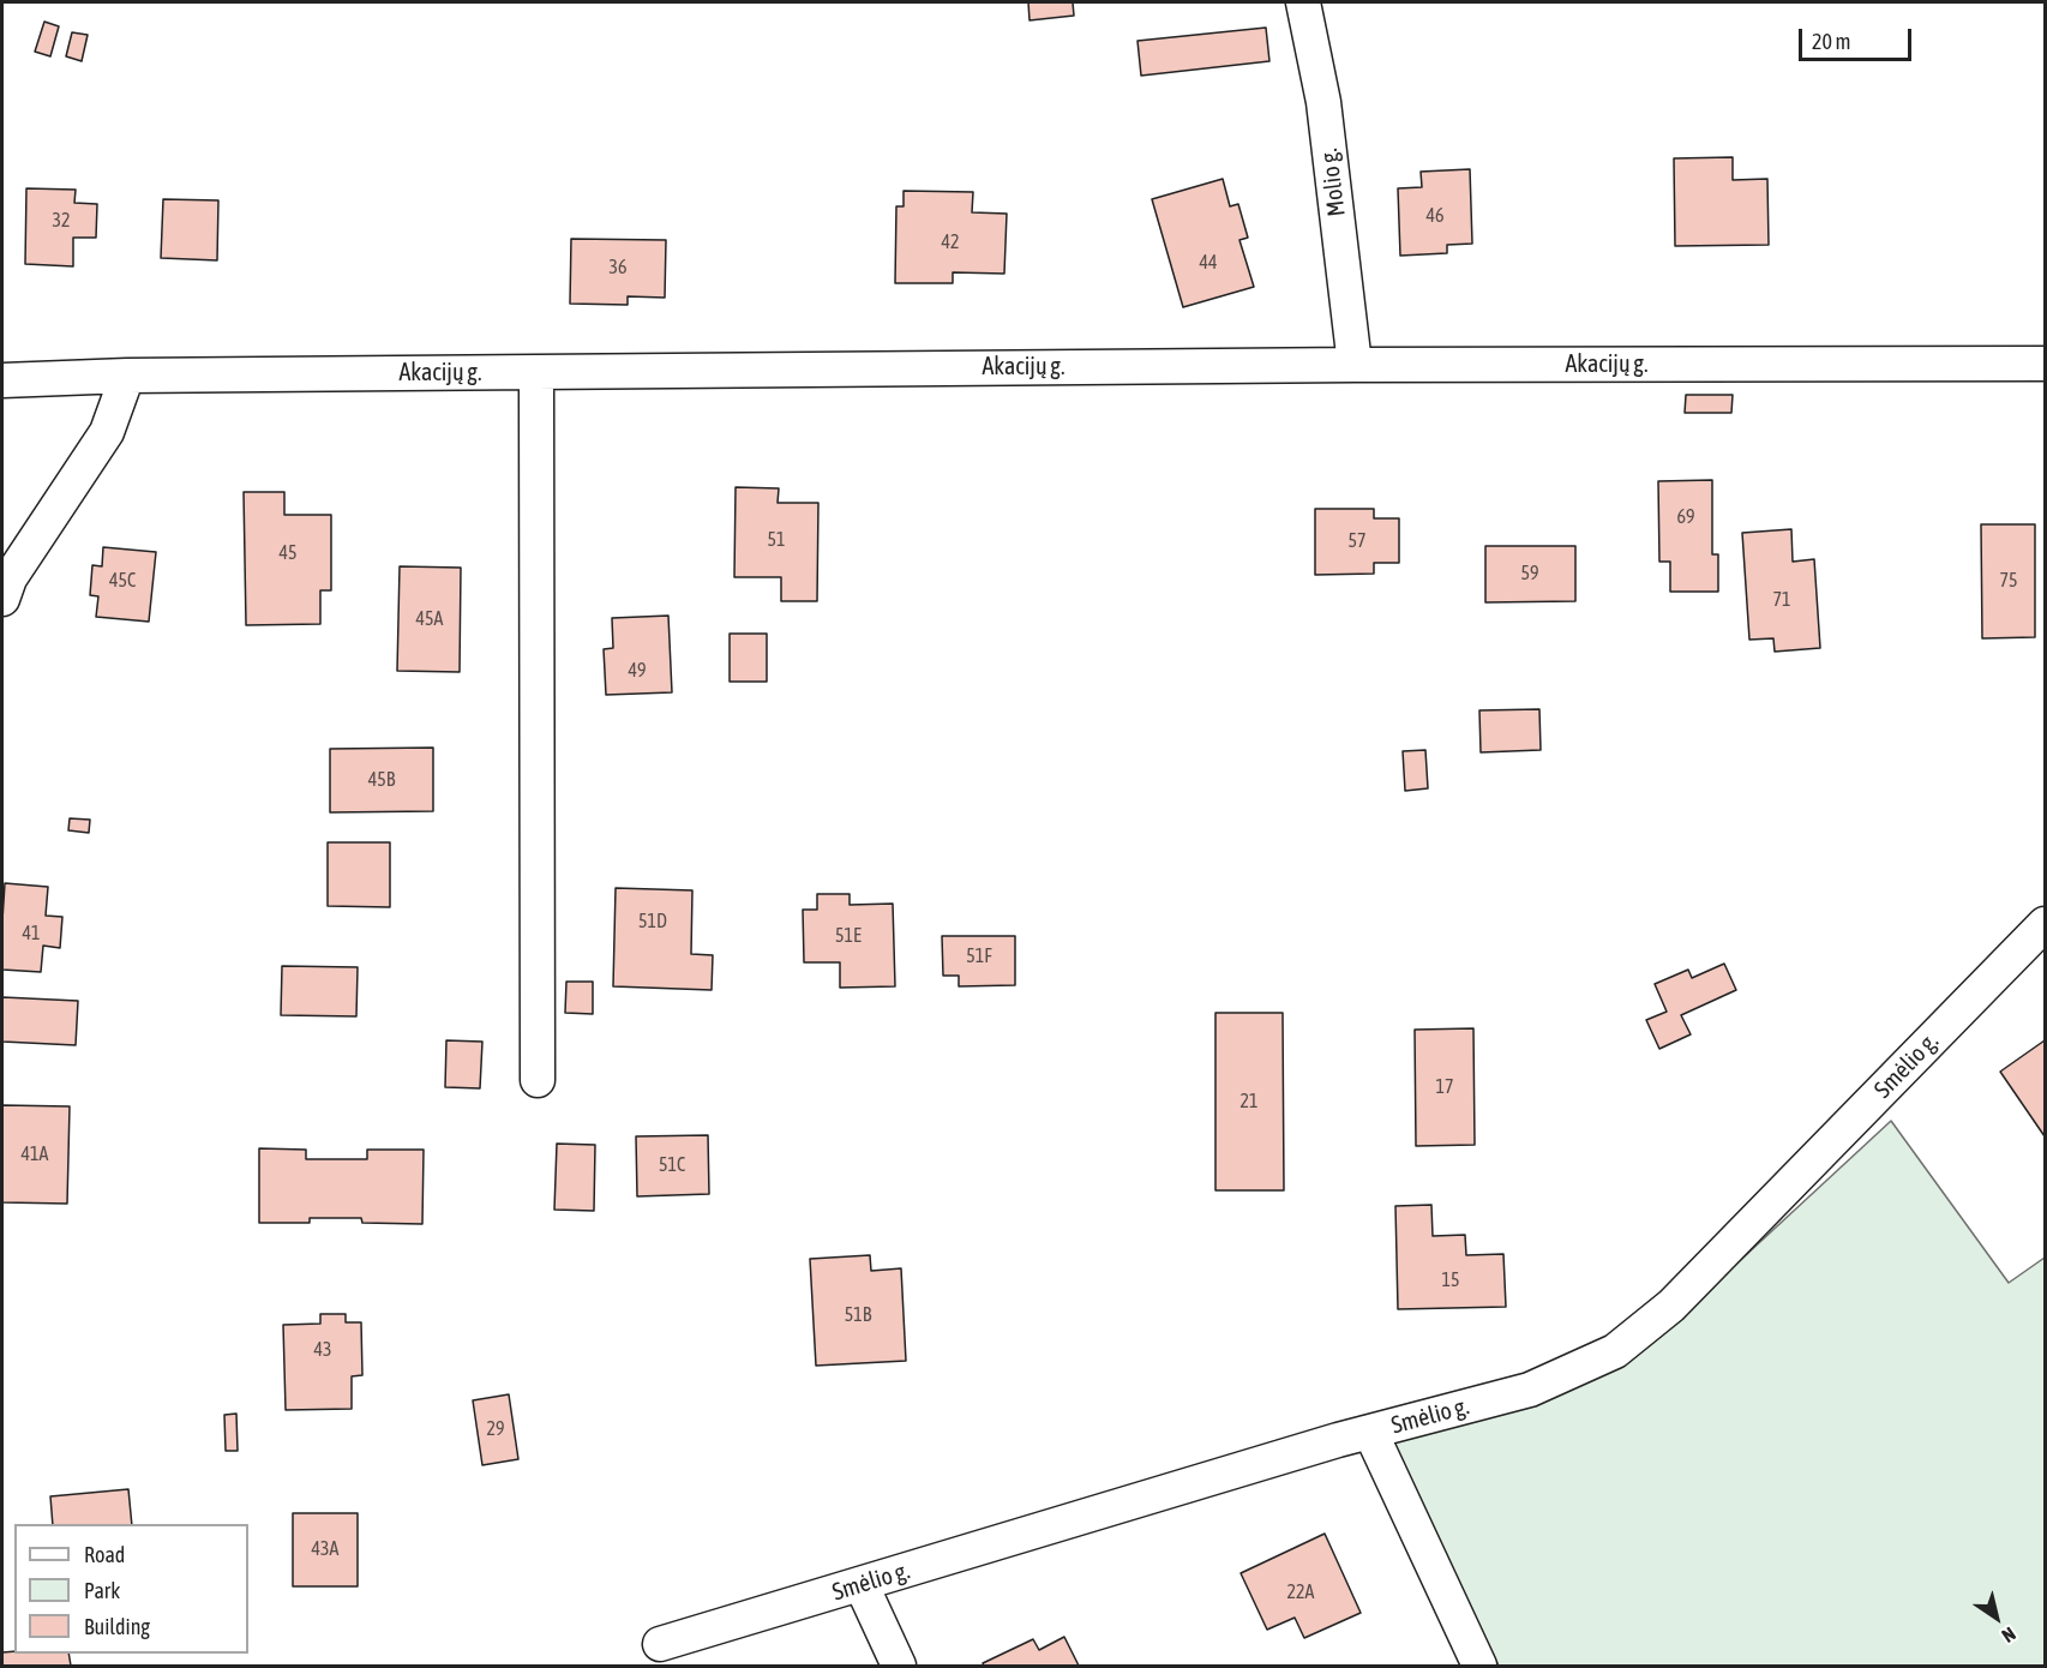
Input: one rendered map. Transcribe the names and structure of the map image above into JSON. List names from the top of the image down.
{
  "streets": {
    "street": ["Molio g.", "Akacijų g.", "Smėlio g."]
  },
  "crossings": [
    ["Molio g.", "Akacijų g."]
  ],
  "house_numbers": [
    "46",
    "32",
    "42",
    "44",
    "36",
    "69",
    "51",
    "57",
    "45",
    "59",
    "45C",
    "75",
    "71",
    "45A",
    "49",
    "45B",
    "51D",
    "41",
    "51E",
    "51F",
    "17",
    "21",
    "41A",
    "51C",
    "15",
    "51B",
    "43",
    "29",
    "43A",
    "22A"
  ],
  "legend": ["Road", "Park", "Building"],
  "scale_bar": "20 m",
  "north": "bottom right"
}
